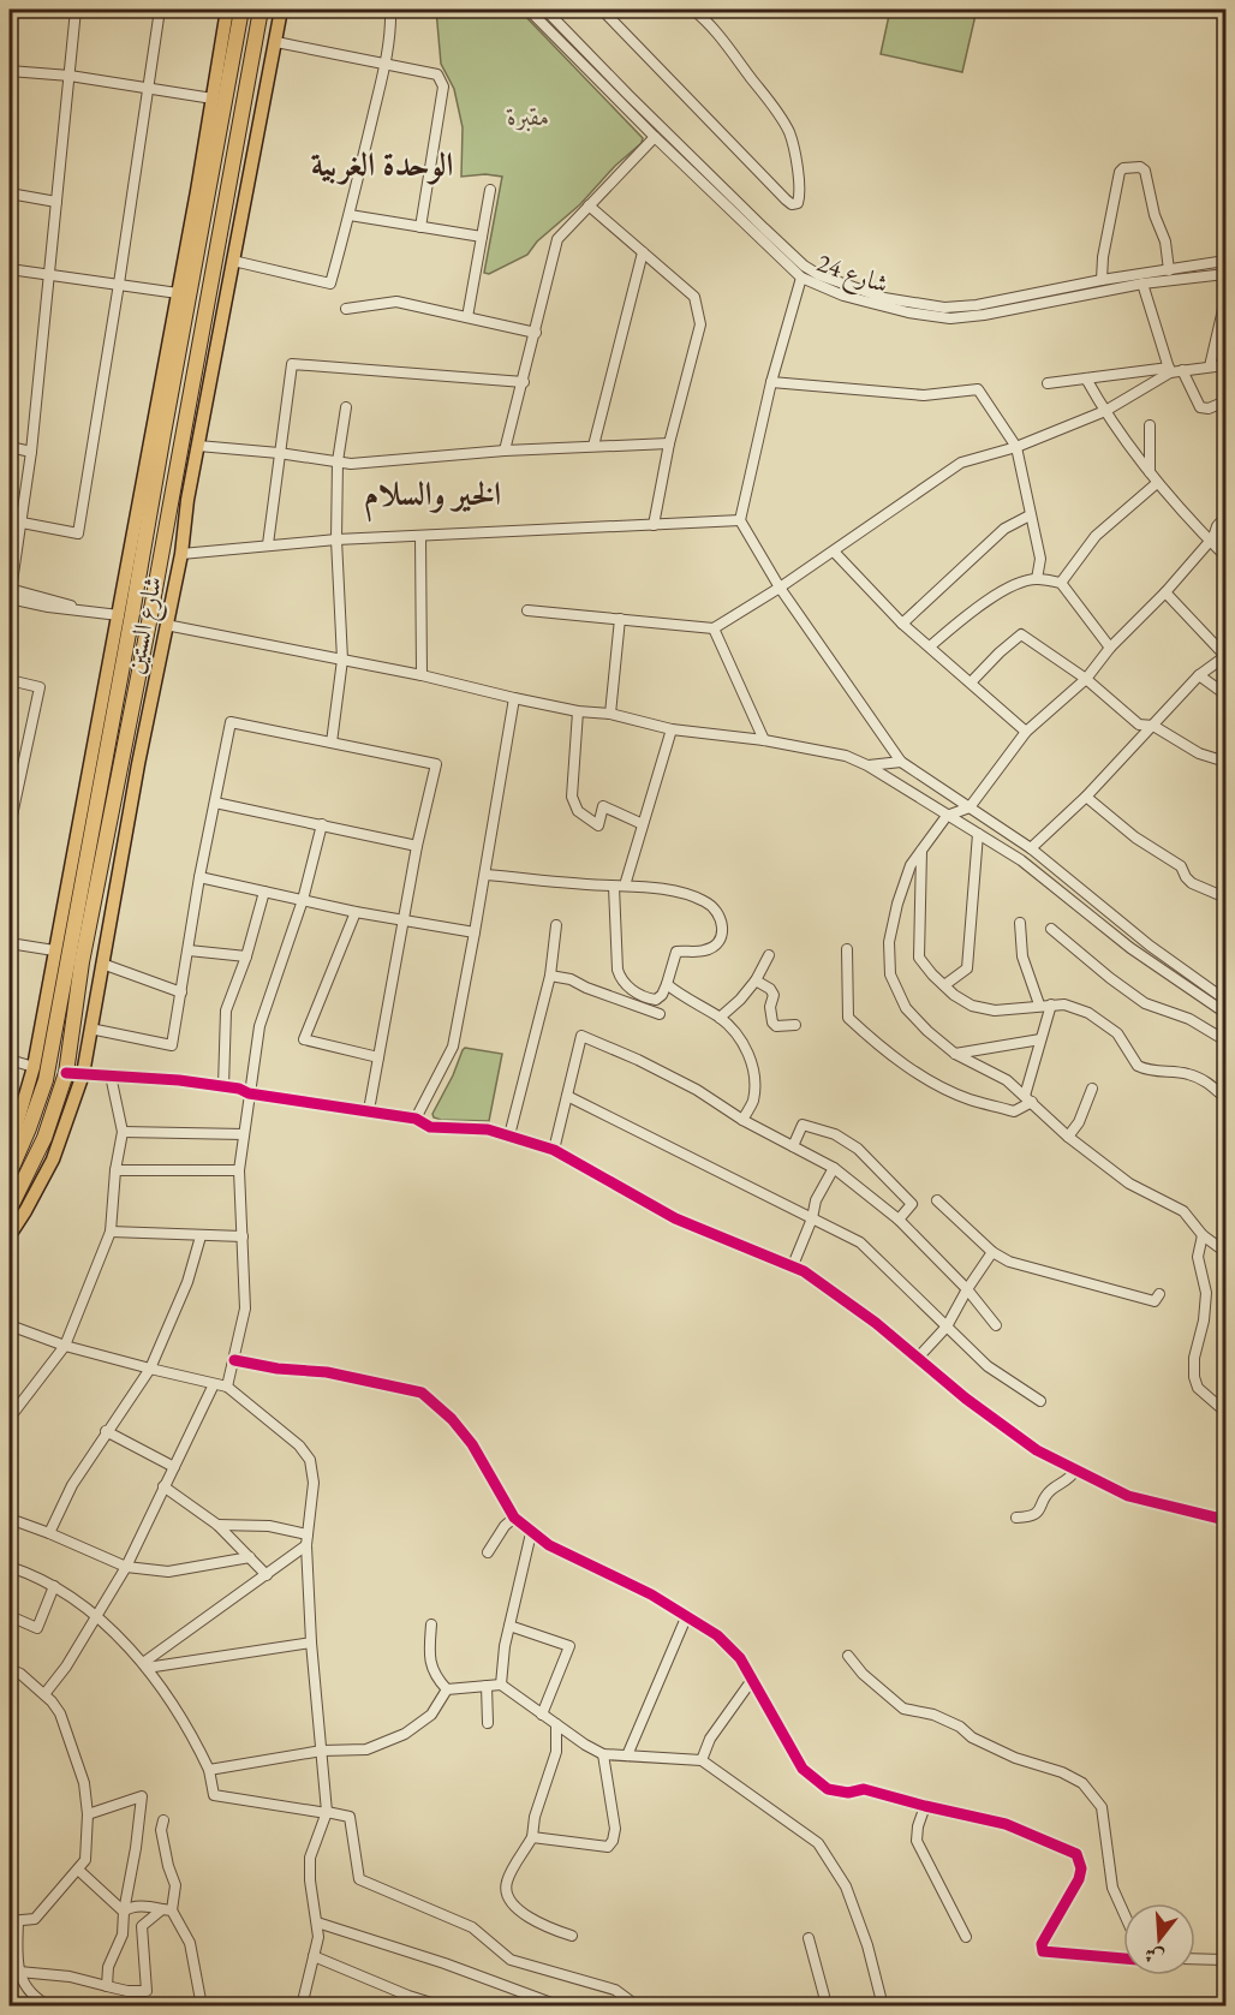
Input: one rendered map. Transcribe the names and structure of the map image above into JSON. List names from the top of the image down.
{
  "streets": {
    "highway": ["شارع الستين"],
    "street": ["شارع 24"]
  },
  "districts": ["الوحدة الغربية", "الخير والسلام"],
  "parks": ["مقبرة"],
  "north": "bottom"
}
